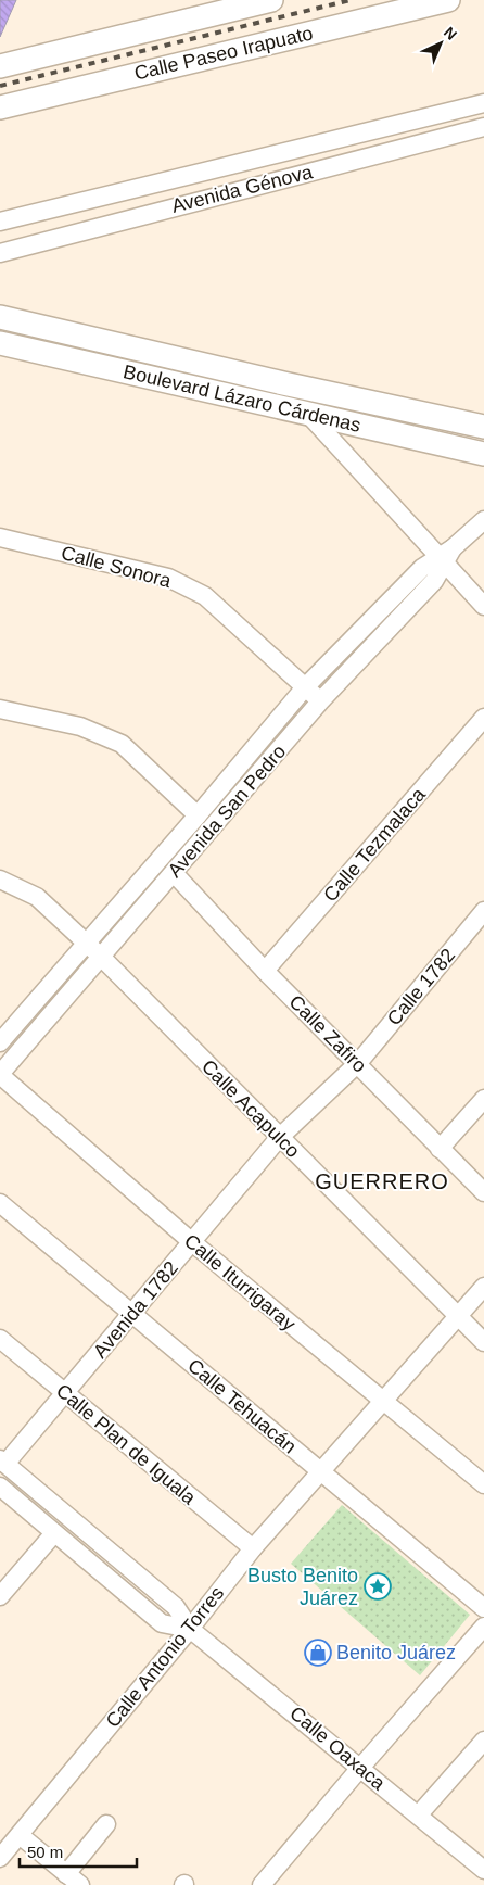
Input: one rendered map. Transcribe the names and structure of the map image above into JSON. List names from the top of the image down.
{
  "streets": {
    "main road": ["Calle Paseo Irapuato", "Boulevard Lázaro Cárdenas"],
    "street": [
      "Avenida Génova",
      "Calle Sonora",
      "Avenida San Pedro",
      "Calle Tezmalaca",
      "Calle 1782",
      "Calle Zafiro",
      "Calle Acapulco",
      "Calle Iturrigaray",
      "Avenida 1782",
      "Calle Tehuacán",
      "Calle Plan de Iguala",
      "Calle Antonio Torres",
      "Calle Oaxaca"
    ]
  },
  "crossings": [
    ["Calle Sonora", "Avenida San Pedro"],
    ["Avenida San Pedro", "Calle Zafiro"],
    ["Avenida San Pedro", "Calle Acapulco"],
    ["Avenida San Pedro", "Calle Iturrigaray"],
    ["Calle Tezmalaca", "Calle Zafiro"],
    ["Calle 1782", "Calle Zafiro"],
    ["Calle 1782", "Avenida 1782"],
    ["Calle Zafiro", "Avenida 1782"],
    ["Calle Acapulco", "Avenida 1782"],
    ["Calle Acapulco", "Calle Antonio Torres"],
    ["Calle Iturrigaray", "Avenida 1782"],
    ["Calle Iturrigaray", "Calle Antonio Torres"],
    ["Avenida 1782", "Calle Tehuacán"],
    ["Avenida 1782", "Calle Plan de Iguala"],
    ["Avenida 1782", "Calle Oaxaca"],
    ["Calle Tehuacán", "Calle Antonio Torres"],
    ["Calle Plan de Iguala", "Calle Antonio Torres"],
    ["Calle Antonio Torres", "Calle Oaxaca"]
  ],
  "districts": ["GUERRERO"],
  "places": {
    "place": ["Busto Benito Juárez"],
    "shop": ["Benito Juárez"]
  },
  "scale_bar": "50 m",
  "north": "top right"
}
